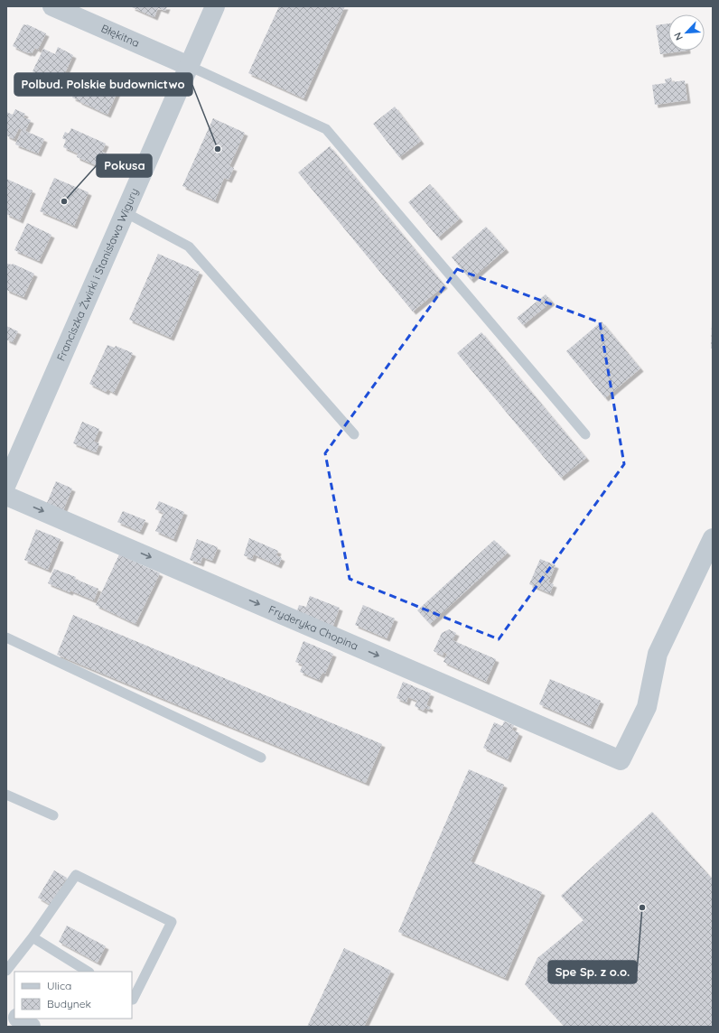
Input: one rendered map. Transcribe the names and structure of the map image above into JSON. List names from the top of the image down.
{
  "streets": {
    "street": ["Błękitna", "Franciszka Żwirki i Stanisława Wigury", "Fryderyka Chopina"]
  },
  "crossings": [
    ["Błękitna", "Franciszka Żwirki i Stanisława Wigury"]
  ],
  "places": ["Polbud. Polskie budownictwo", "Pokusa", "Spe Sp. z o.o."],
  "legend": ["Ulica", "Budynek"],
  "north": "bottom left"
}
